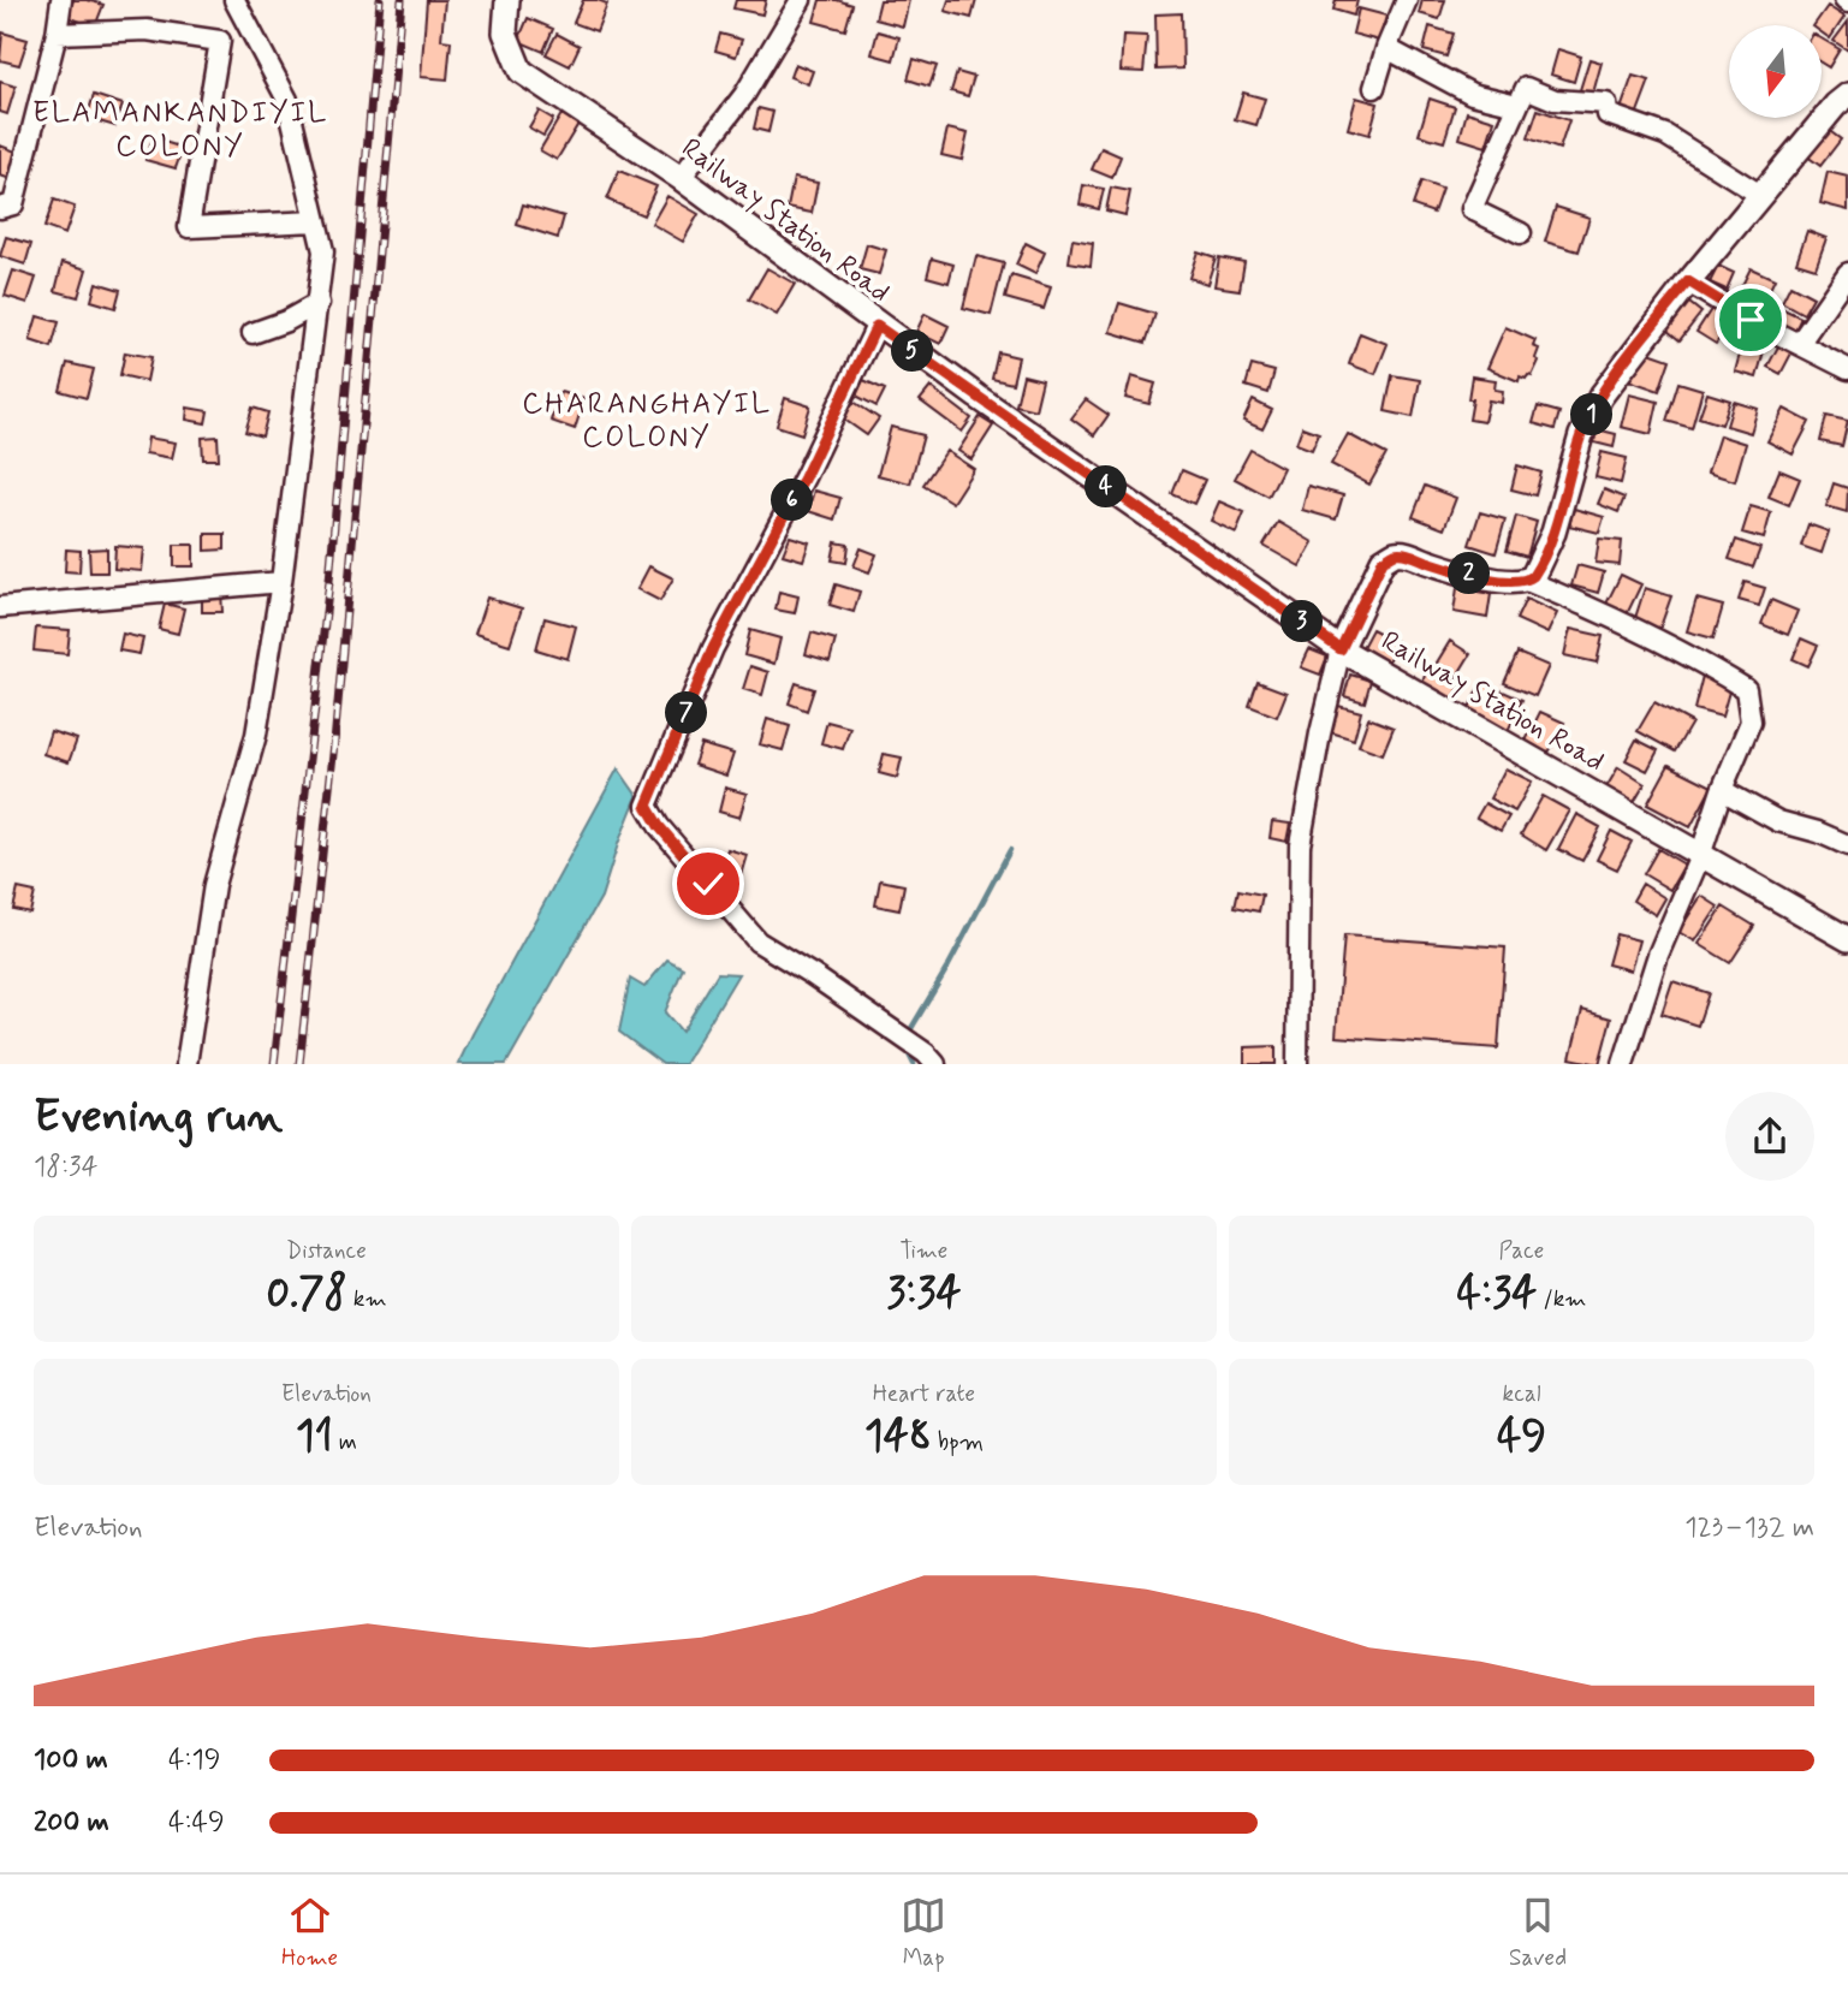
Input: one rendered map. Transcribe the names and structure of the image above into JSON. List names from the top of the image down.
{
  "streets": {
    "street": ["Railway Station Road"]
  },
  "districts": ["ELAMANKANDIYIL COLONY", "CHARANGHAYIL COLONY"],
  "north": "bottom",
  "page": {
    "pins": [
      "5",
      "1",
      "4",
      "6",
      "2",
      "3",
      "7"
    ],
    "heading": ["Evening run", "18:34"],
    "stats": [
      ["Distance", "0.78 km"],
      ["Time", "3:34"],
      ["Pace", "4:34 /km"],
      ["Elevation", "11 m"],
      ["Heart rate", "148 bpm"],
      ["kcal", "49"]
    ],
    "chart": ["Elevation", "123–132 m"],
    "list": [
      {
        "name": "100 m",
        "note": "4:19"
      },
      {
        "name": "200 m",
        "note": "4:49"
      }
    ],
    "tabs": ["Home", "Map", "Saved"]
  }
}
